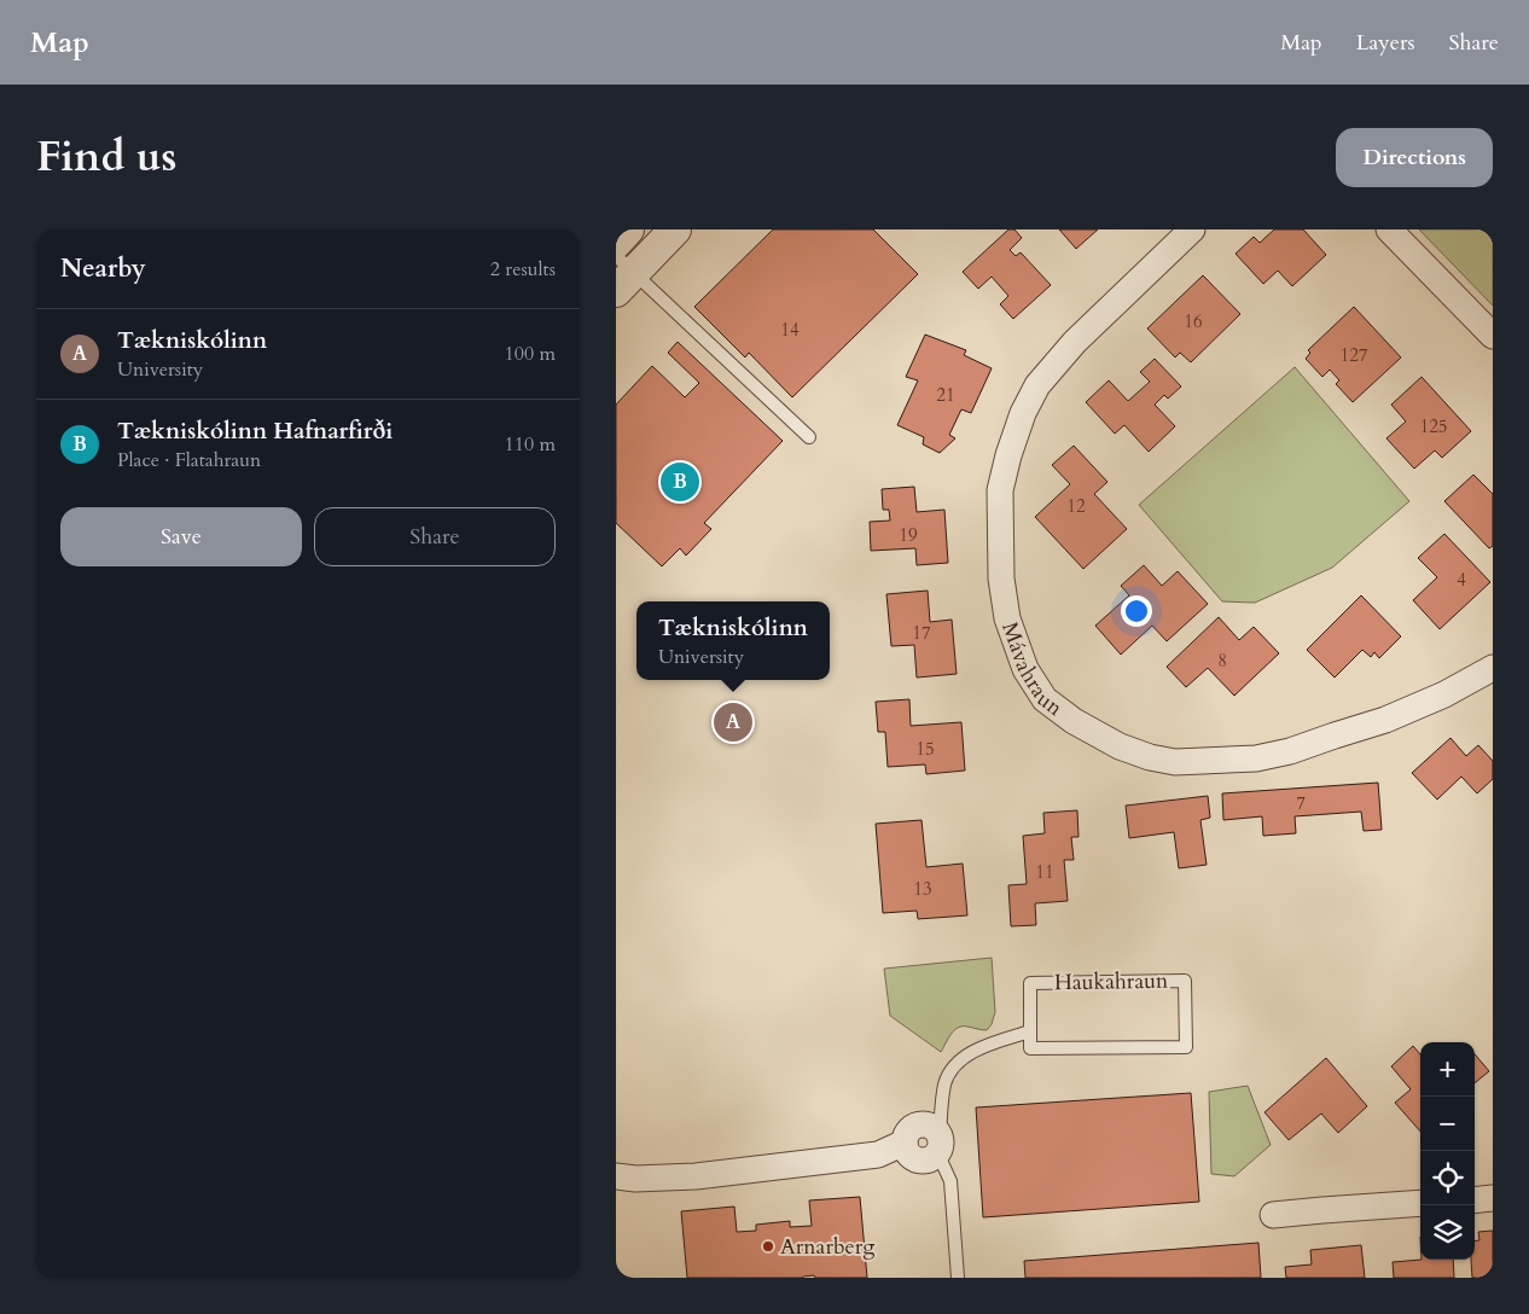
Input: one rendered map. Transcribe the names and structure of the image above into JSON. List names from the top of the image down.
{
  "streets": {
    "street": ["Mávahraun"],
    "lane": ["Haukahraun"]
  },
  "places": ["Arnarberg"],
  "house_numbers": [
    "16",
    "14",
    "127",
    "21",
    "125",
    "12",
    "19",
    "4",
    "17",
    "8",
    "15",
    "7",
    "11",
    "13"
  ],
  "page": {
    "header": "Map",
    "nav": ["Map", "Layers", "Share"],
    "title": "Find us",
    "buttons": [
      "Directions",
      ["Save", "Share"]
    ],
    "heading": ["Nearby", "2 results"],
    "list": [
      {
        "mark": "A",
        "name": "Tækniskólinn",
        "note": "University",
        "value": "100 m"
      },
      {
        "mark": "B",
        "name": "Tækniskólinn Hafnarfirði",
        "note": "Place · Flatahraun",
        "value": "110 m"
      }
    ],
    "pins": ["B", "A"],
    "popup": ["Tækniskólinn", "University"],
    "map_buttons": ["+", "−"]
  }
}
